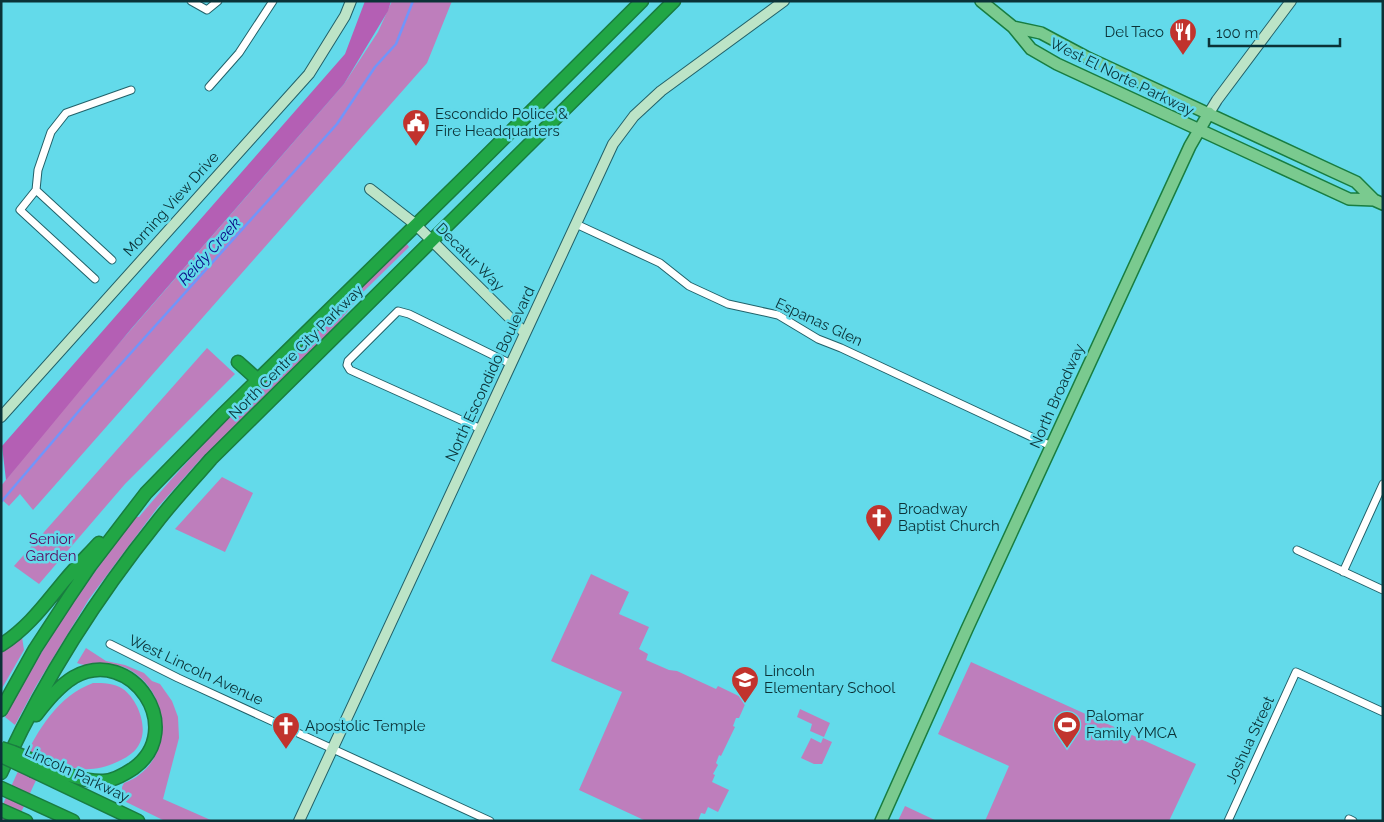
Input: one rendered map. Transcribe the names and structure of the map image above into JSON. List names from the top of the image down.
{
  "streets": {
    "highway": ["North Centre City Parkway", "Lincoln Parkway"],
    "main road": ["West El Norte Parkway", "North Broadway"],
    "street": [
      "Morning View Drive",
      "Decatur Way",
      "Espanas Glen",
      "North Escondido Boulevard",
      "West Lincoln Avenue",
      "Joshua Street"
    ]
  },
  "crossings": [
    ["West El Norte Parkway", "North Broadway"],
    ["Decatur Way", "North Centre City Parkway"],
    ["Decatur Way", "North Escondido Boulevard"],
    ["Espanas Glen", "North Escondido Boulevard"],
    ["Espanas Glen", "North Broadway"],
    ["North Escondido Boulevard", "West Lincoln Avenue"]
  ],
  "water": ["Reidy Creek"],
  "parks": ["Senior Garden"],
  "places": {
    "restaurant": ["Del Taco"],
    "public building": ["Escondido Police & Fire Headquarters"],
    "church": ["Broadway Baptist Church", "Apostolic Temple"],
    "school or university": ["Lincoln Elementary School"],
    "sports": ["Palomar Family YMCA"]
  },
  "scale_bar": "100 m"
}
